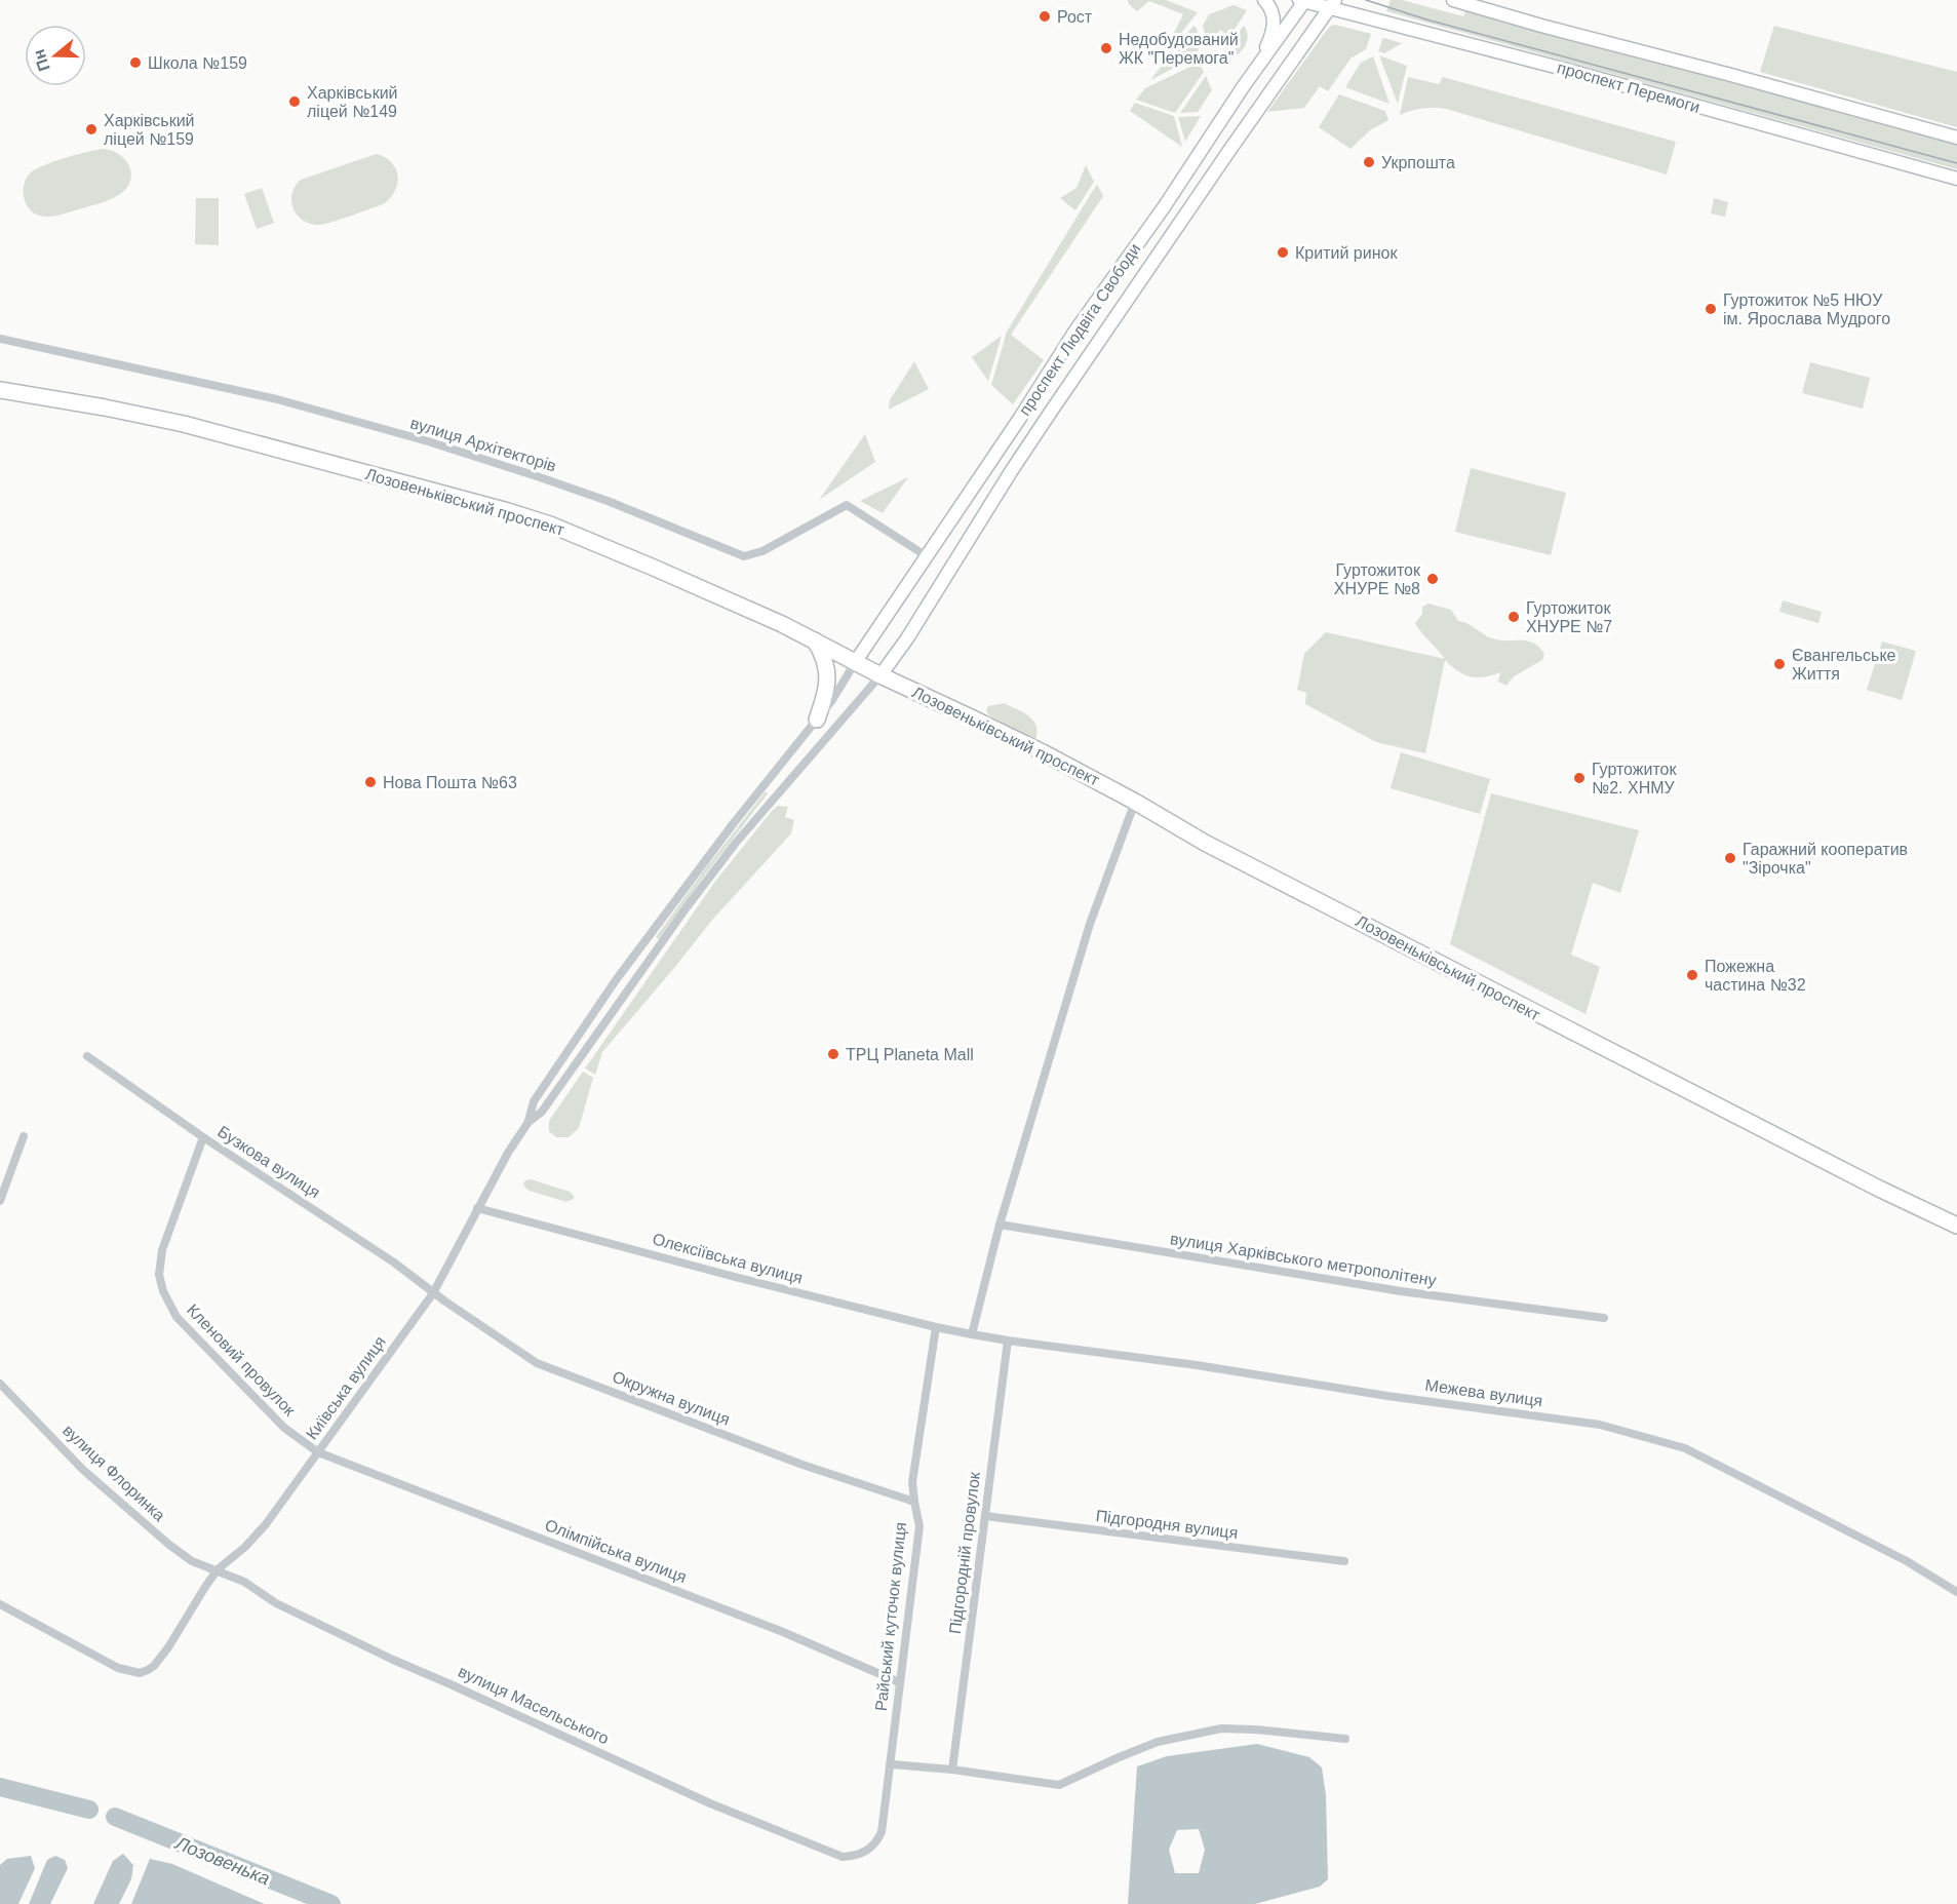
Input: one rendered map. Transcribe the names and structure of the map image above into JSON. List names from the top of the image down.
{
  "streets": {
    "highway": ["Лозовеньківський проспект"],
    "main road": ["проспект Перемоги", "проспект Людвіга Свободи"],
    "street": [
      "вулиця Архітекторів",
      "Бузкова вулиця",
      "Олексіївська вулиця",
      "вулиця Харківського метрополітену",
      "Кленовий провулок",
      "Київська вулиця",
      "Межева вулиця",
      "Окружна вулиця",
      "вулиця Флоринка",
      "Підгородня вулиця",
      "Олімпійська вулиця",
      "Підгородній провулок",
      "Райський куточок вулиця",
      "вулиця Масельського"
    ]
  },
  "crossings": [
    ["проспект Перемоги", "проспект Людвіга Свободи"],
    ["проспект Людвіга Свободи", "вулиця Архітекторів"],
    ["проспект Людвіга Свободи", "Лозовеньківський проспект"],
    ["Бузкова вулиця", "Кленовий провулок"],
    ["Бузкова вулиця", "Київська вулиця"],
    ["Бузкова вулиця", "Окружна вулиця"],
    ["Олексіївська вулиця", "Київська вулиця"],
    ["Олексіївська вулиця", "Межева вулиця"],
    ["Олексіївська вулиця", "Райський куточок вулиця"],
    ["Кленовий провулок", "Київська вулиця"],
    ["Кленовий провулок", "Олімпійська вулиця"],
    ["Київська вулиця", "Окружна вулиця"],
    ["Київська вулиця", "вулиця Флоринка"],
    ["Київська вулиця", "Олімпійська вулиця"],
    ["Київська вулиця", "вулиця Масельського"],
    ["Межева вулиця", "Підгородній провулок"],
    ["Окружна вулиця", "Райський куточок вулиця"],
    ["вулиця Флоринка", "вулиця Масельського"],
    ["Підгородня вулиця", "Підгородній провулок"],
    ["Олімпійська вулиця", "Райський куточок вулиця"],
    ["Райський куточок вулиця", "вулиця Масельського"]
  ],
  "water": ["Лозовенька"],
  "places": [
    "Рост",
    "Недобудований ЖК \"Перемога\"",
    "Школа №159",
    "Харківський ліцей №149",
    "Харківський ліцей №159",
    "Укрпошта",
    "Критий ринок",
    "Гуртожиток №5 НЮУ ім. Ярослава Мудрого",
    "Гуртожиток ХНУРЕ №8",
    "Гуртожиток ХНУРЕ №7",
    "Євангельське Життя",
    "Гуртожиток №2. ХНМУ",
    "Нова Пошта №63",
    "Гаражний кооператив \"Зірочка\"",
    "Пожежна частина №32",
    "ТРЦ Planeta Mall"
  ],
  "north": "left"
}
